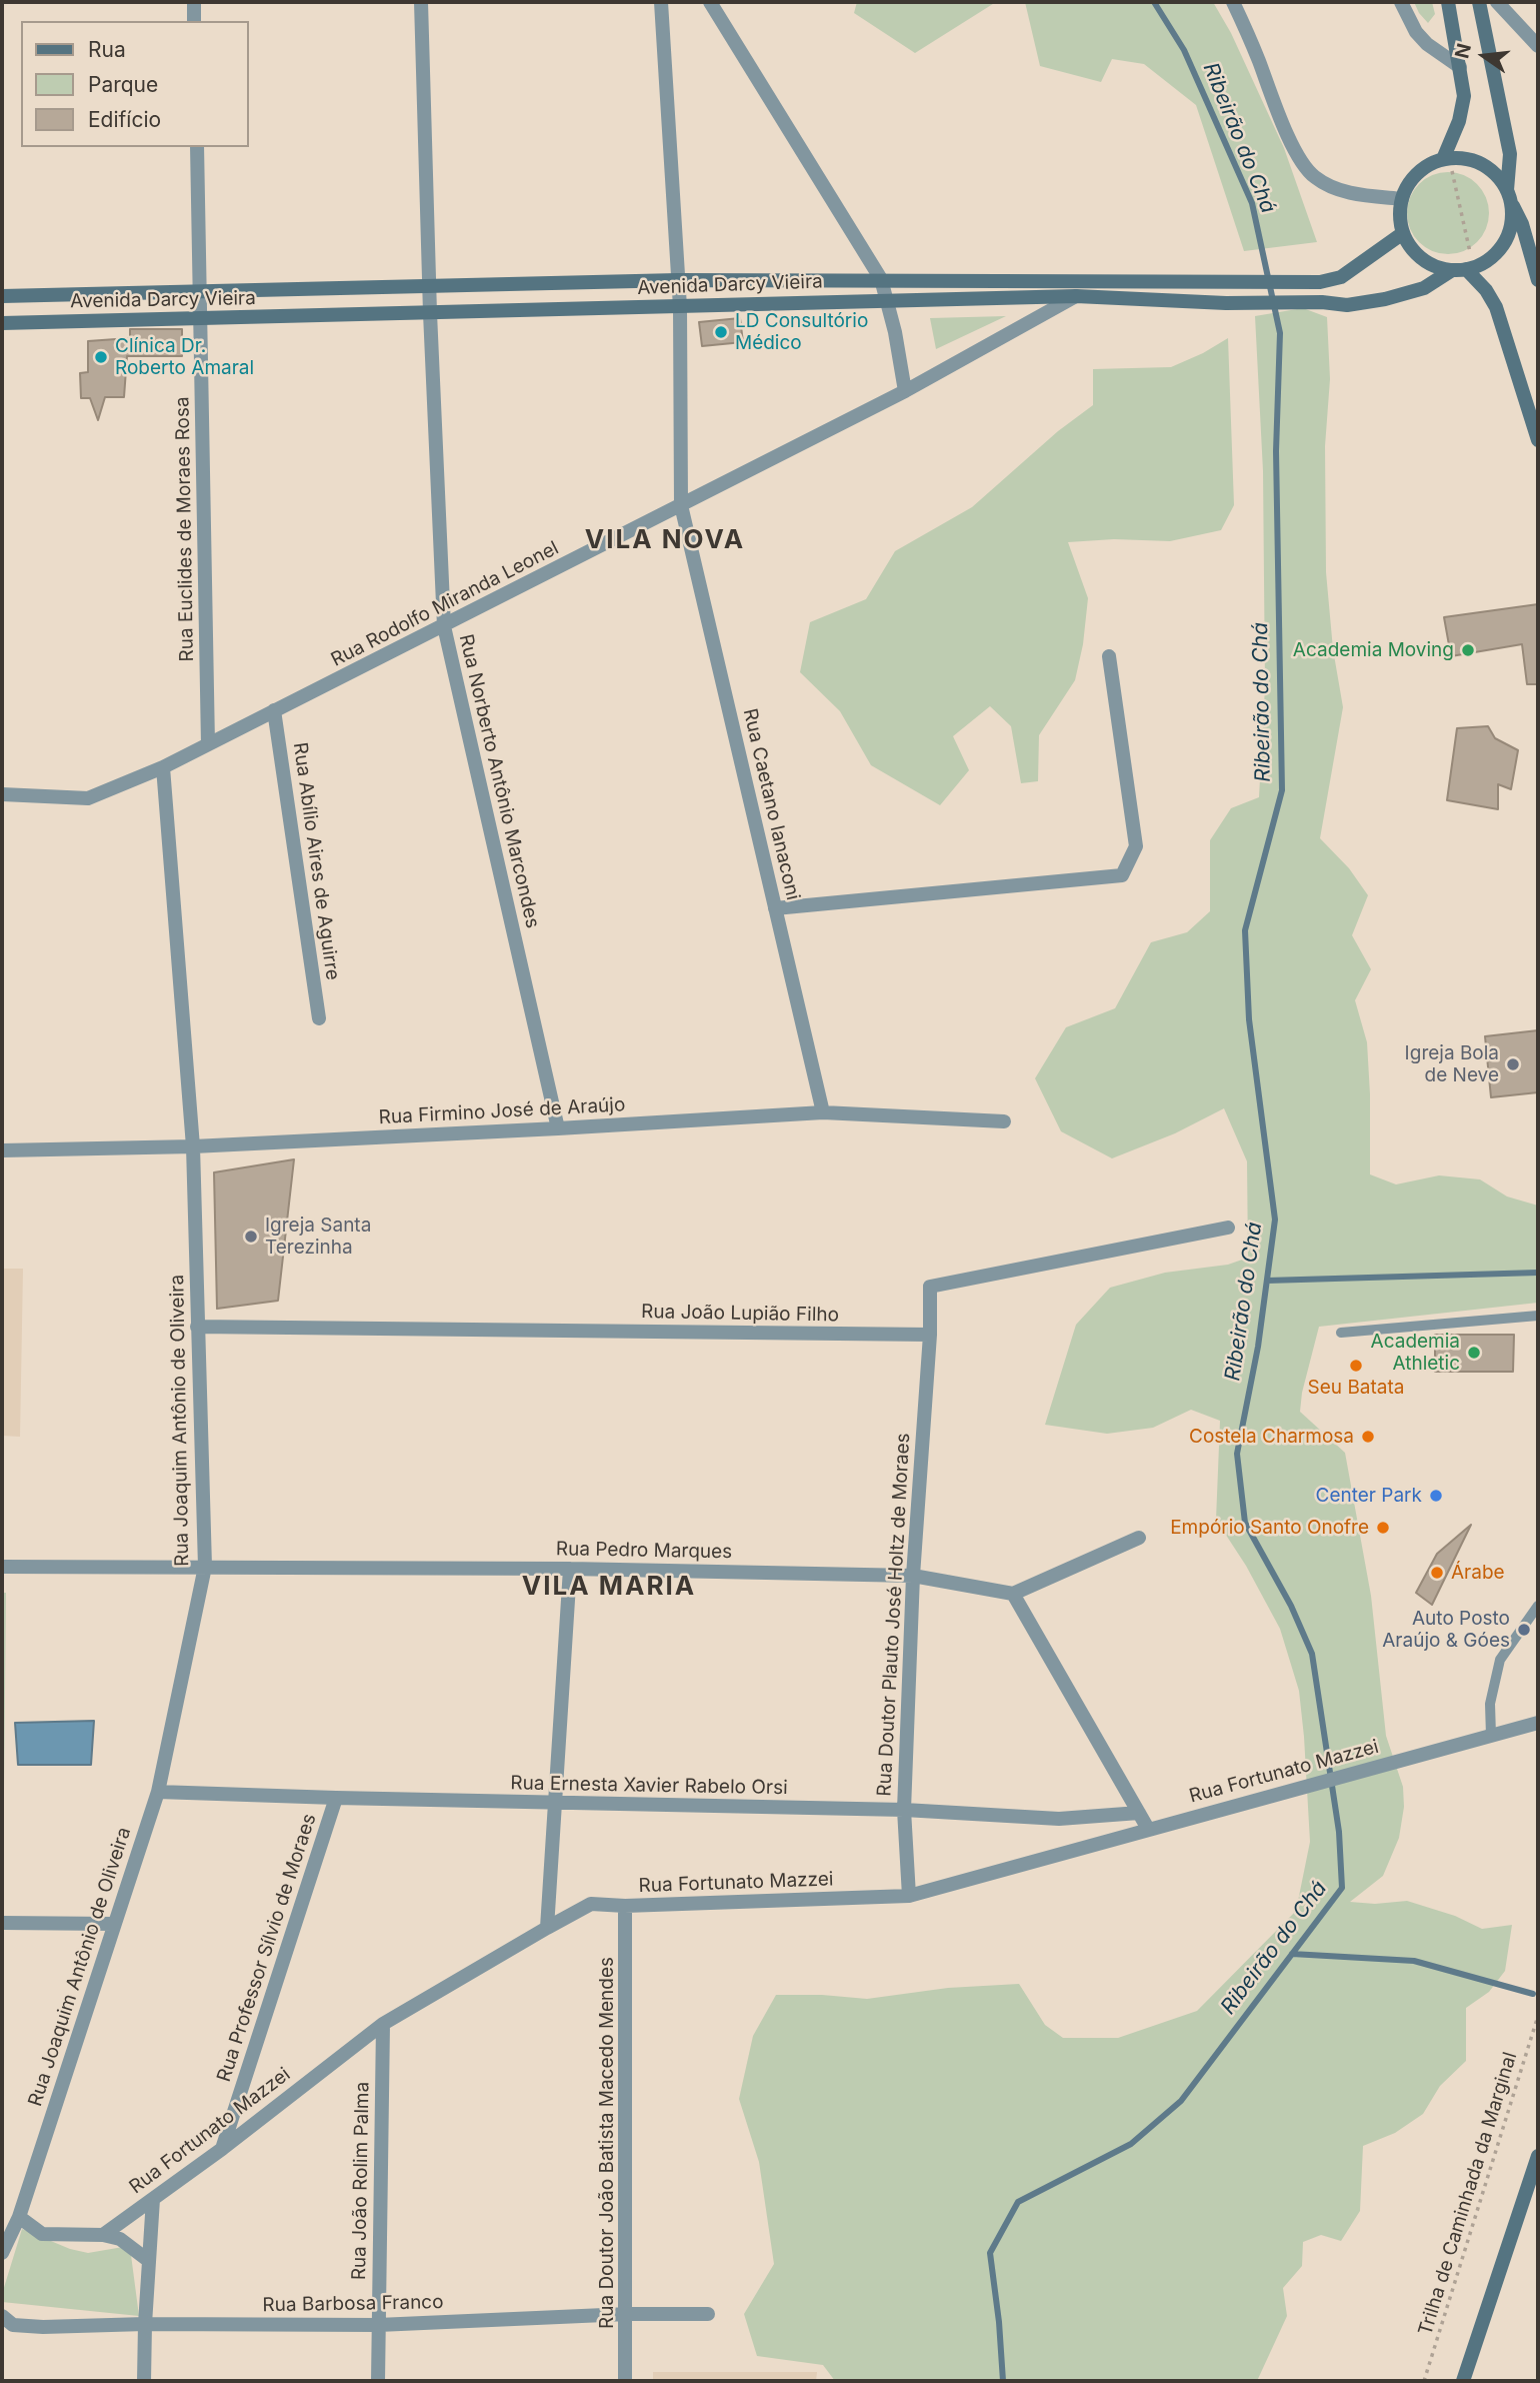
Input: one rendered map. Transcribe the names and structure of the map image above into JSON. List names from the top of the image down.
{
  "streets": {
    "main road": ["Avenida Darcy Vieira"],
    "street": [
      "Rua Euclides de Moraes Rosa",
      "Rua Rodolfo Miranda Leonel",
      "Rua Norberto Antônio Marcondes",
      "Rua Caetano Ianaconi",
      "Rua Abílio Aires de Aguirre",
      "Rua Firmino José de Araújo",
      "Rua João Lupião Filho",
      "Rua Joaquim Antônio de Oliveira",
      "Rua Pedro Marques",
      "Rua Doutor Plauto José Holtz de Moraes",
      "Rua Fortunato Mazzei",
      "Rua Ernesta Xavier Rabelo Orsi",
      "Rua Professor Sílvio de Moraes",
      "Rua Doutor João Batista Macedo Mendes",
      "Rua João Rolim Palma",
      "Rua Barbosa Franco"
    ],
    "path": ["Trilha de Caminhada da Marginal"]
  },
  "crossings": [
    ["Avenida Darcy Vieira", "Rua Euclides de Moraes Rosa"],
    ["Avenida Darcy Vieira", "Rua Rodolfo Miranda Leonel"],
    ["Avenida Darcy Vieira", "Rua Norberto Antônio Marcondes"],
    ["Avenida Darcy Vieira", "Rua Caetano Ianaconi"],
    ["Rua Euclides de Moraes Rosa", "Rua Rodolfo Miranda Leonel"],
    ["Rua Rodolfo Miranda Leonel", "Rua Norberto Antônio Marcondes"],
    ["Rua Rodolfo Miranda Leonel", "Rua Caetano Ianaconi"],
    ["Rua Rodolfo Miranda Leonel", "Rua Abílio Aires de Aguirre"],
    ["Rua Rodolfo Miranda Leonel", "Rua Joaquim Antônio de Oliveira"],
    ["Rua Norberto Antônio Marcondes", "Rua Firmino José de Araújo"],
    ["Rua Caetano Ianaconi", "Rua Firmino José de Araújo"],
    ["Rua Firmino José de Araújo", "Rua Joaquim Antônio de Oliveira"],
    ["Rua João Lupião Filho", "Rua Joaquim Antônio de Oliveira"],
    ["Rua João Lupião Filho", "Rua Doutor Plauto José Holtz de Moraes"],
    ["Rua Joaquim Antônio de Oliveira", "Rua Pedro Marques"],
    ["Rua Joaquim Antônio de Oliveira", "Rua Ernesta Xavier Rabelo Orsi"],
    ["Rua Pedro Marques", "Rua Doutor Plauto José Holtz de Moraes"],
    ["Rua Doutor Plauto José Holtz de Moraes", "Rua Fortunato Mazzei"],
    ["Rua Doutor Plauto José Holtz de Moraes", "Rua Ernesta Xavier Rabelo Orsi"],
    ["Rua Fortunato Mazzei", "Rua Professor Sílvio de Moraes"],
    ["Rua Fortunato Mazzei", "Rua Doutor João Batista Macedo Mendes"],
    ["Rua Fortunato Mazzei", "Rua João Rolim Palma"],
    ["Rua Ernesta Xavier Rabelo Orsi", "Rua Professor Sílvio de Moraes"],
    ["Rua Doutor João Batista Macedo Mendes", "Rua Barbosa Franco"],
    ["Rua João Rolim Palma", "Rua Barbosa Franco"]
  ],
  "districts": ["VILA NOVA", "VILA MARIA"],
  "water": ["Ribeirão do Chá"],
  "places": [
    "LD Consultório Médico",
    "Clínica Dr. Roberto Amaral",
    "Academia Moving",
    "Igreja Bola de Neve",
    "Igreja Santa Terezinha",
    "Academia Athletic",
    "Seu Batata",
    "Costela Charmosa",
    "Center Park",
    "Empório Santo Onofre",
    "Árabe",
    "Auto Posto Araújo & Góes"
  ],
  "legend": ["Rua", "Parque", "Edifício"],
  "north": "left"
}
